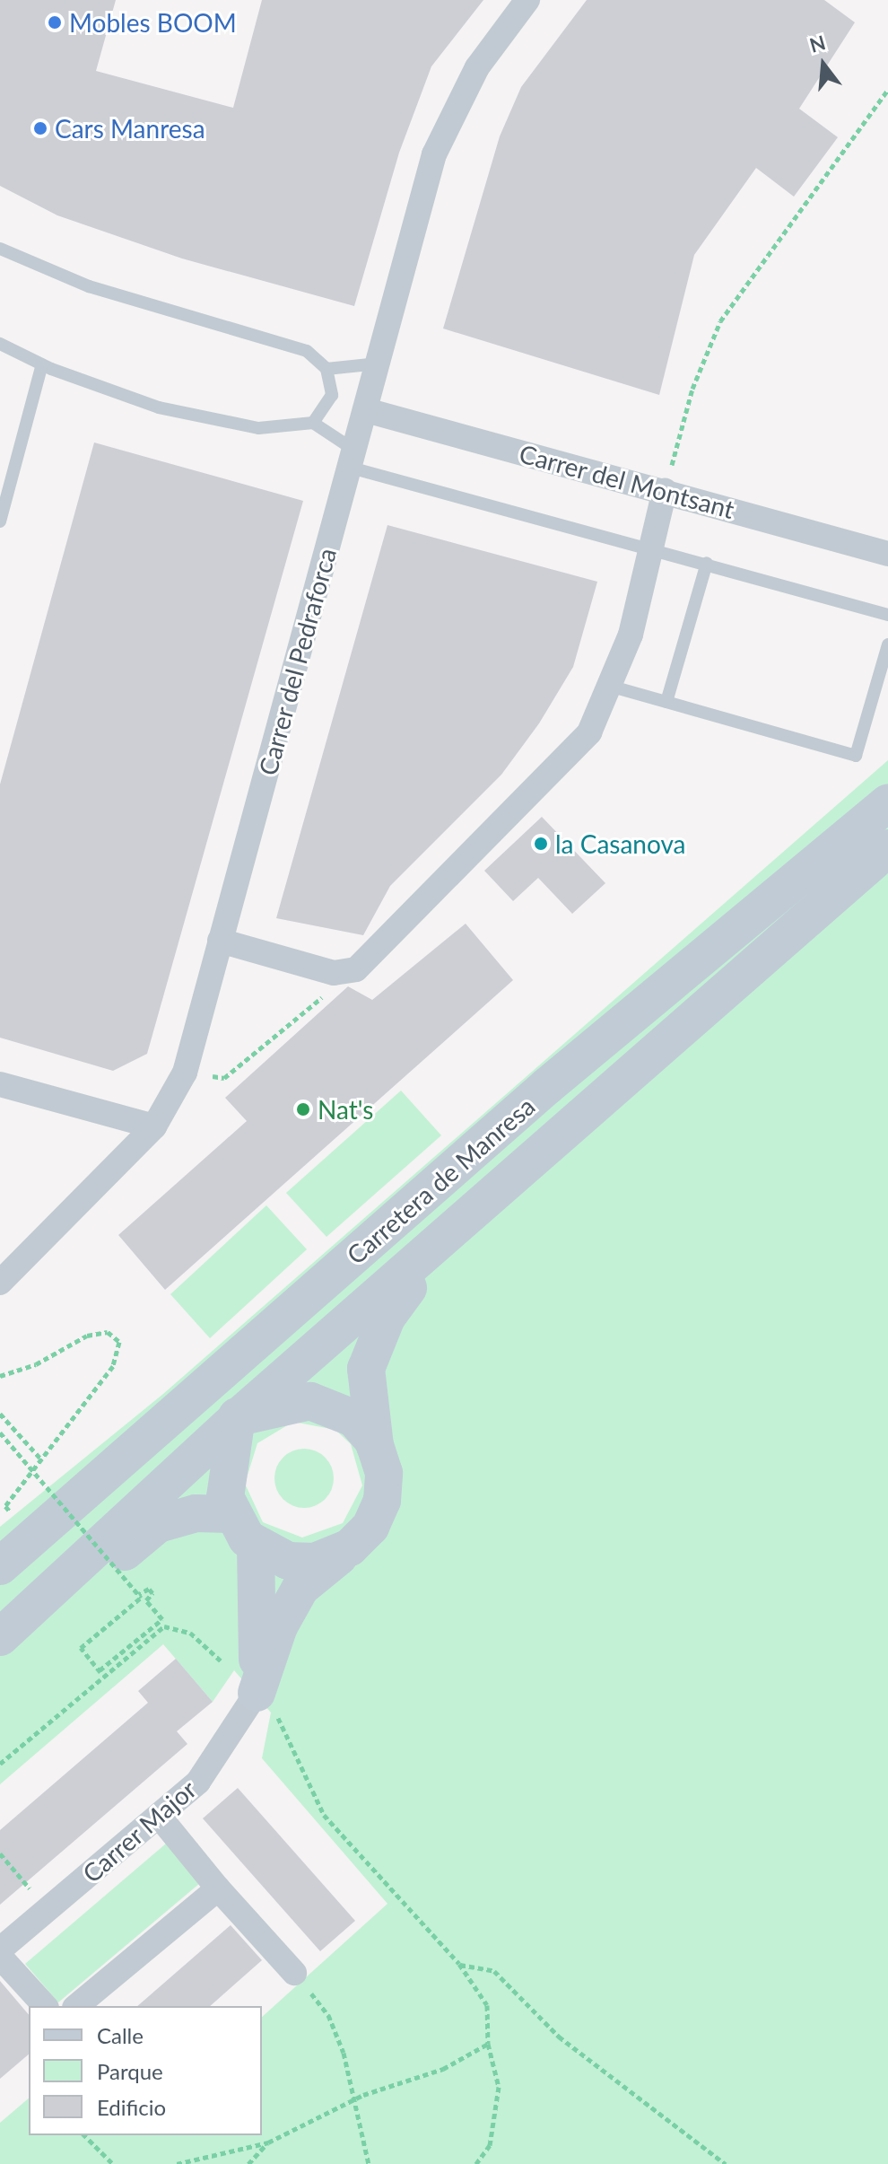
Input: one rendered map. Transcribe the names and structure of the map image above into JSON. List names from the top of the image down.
{
  "streets": {
    "main road": ["Carretera de Manresa"],
    "street": ["Carrer del Montsant", "Carrer del Pedraforca", "Carrer Major"]
  },
  "crossings": [
    ["Carrer del Montsant", "Carrer del Pedraforca"]
  ],
  "places": [
    "Mobles BOOM",
    "Cars Manresa",
    "la Casanova",
    "Nat's"
  ],
  "legend": ["Calle", "Parque", "Edificio"],
  "north": "top"
}
